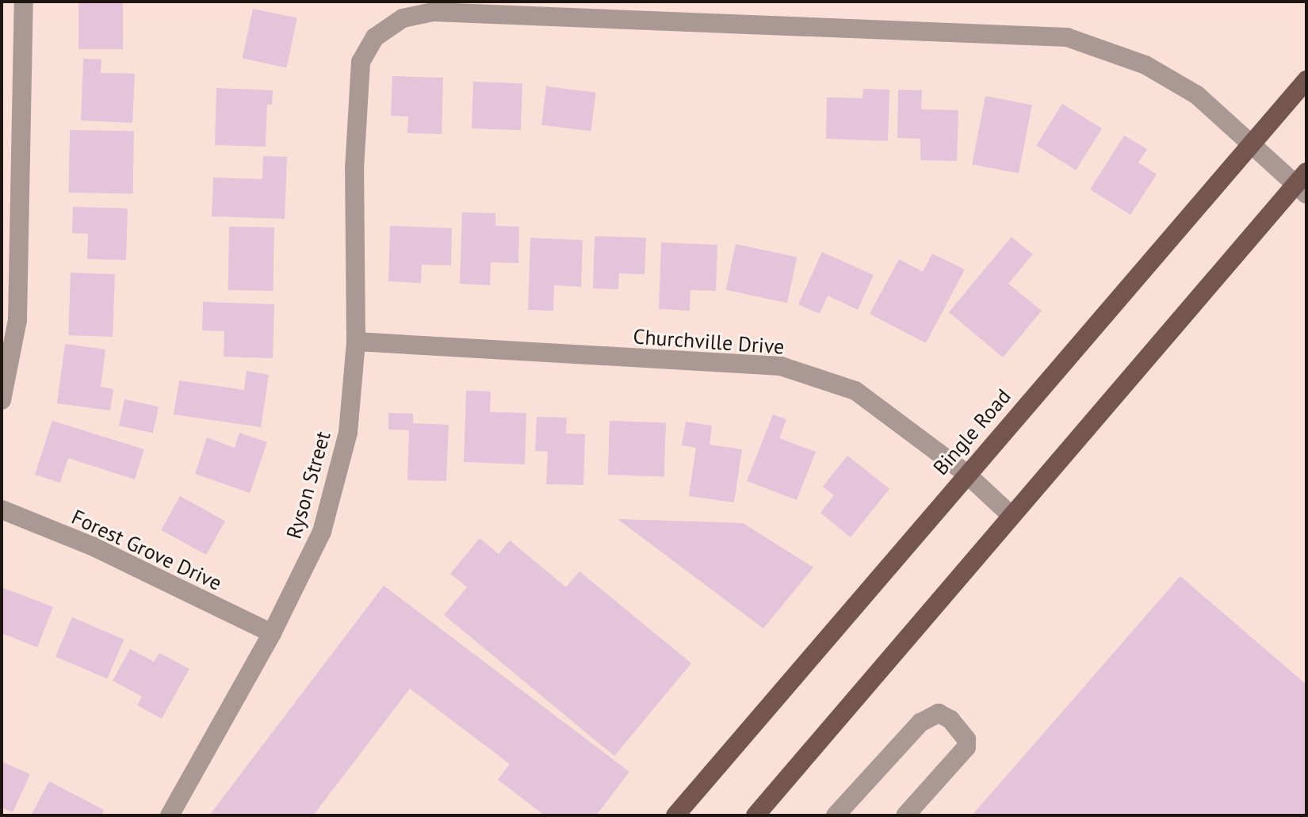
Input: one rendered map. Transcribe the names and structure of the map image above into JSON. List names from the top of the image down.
{
  "streets": {
    "main road": ["Bingle Road"],
    "street": ["Churchville Drive", "Ryson Street", "Forest Grove Drive"]
  },
  "crossings": [
    ["Churchville Drive", "Bingle Road"],
    ["Churchville Drive", "Ryson Street"],
    ["Bingle Road", "Ryson Street"],
    ["Ryson Street", "Forest Grove Drive"]
  ]
}
